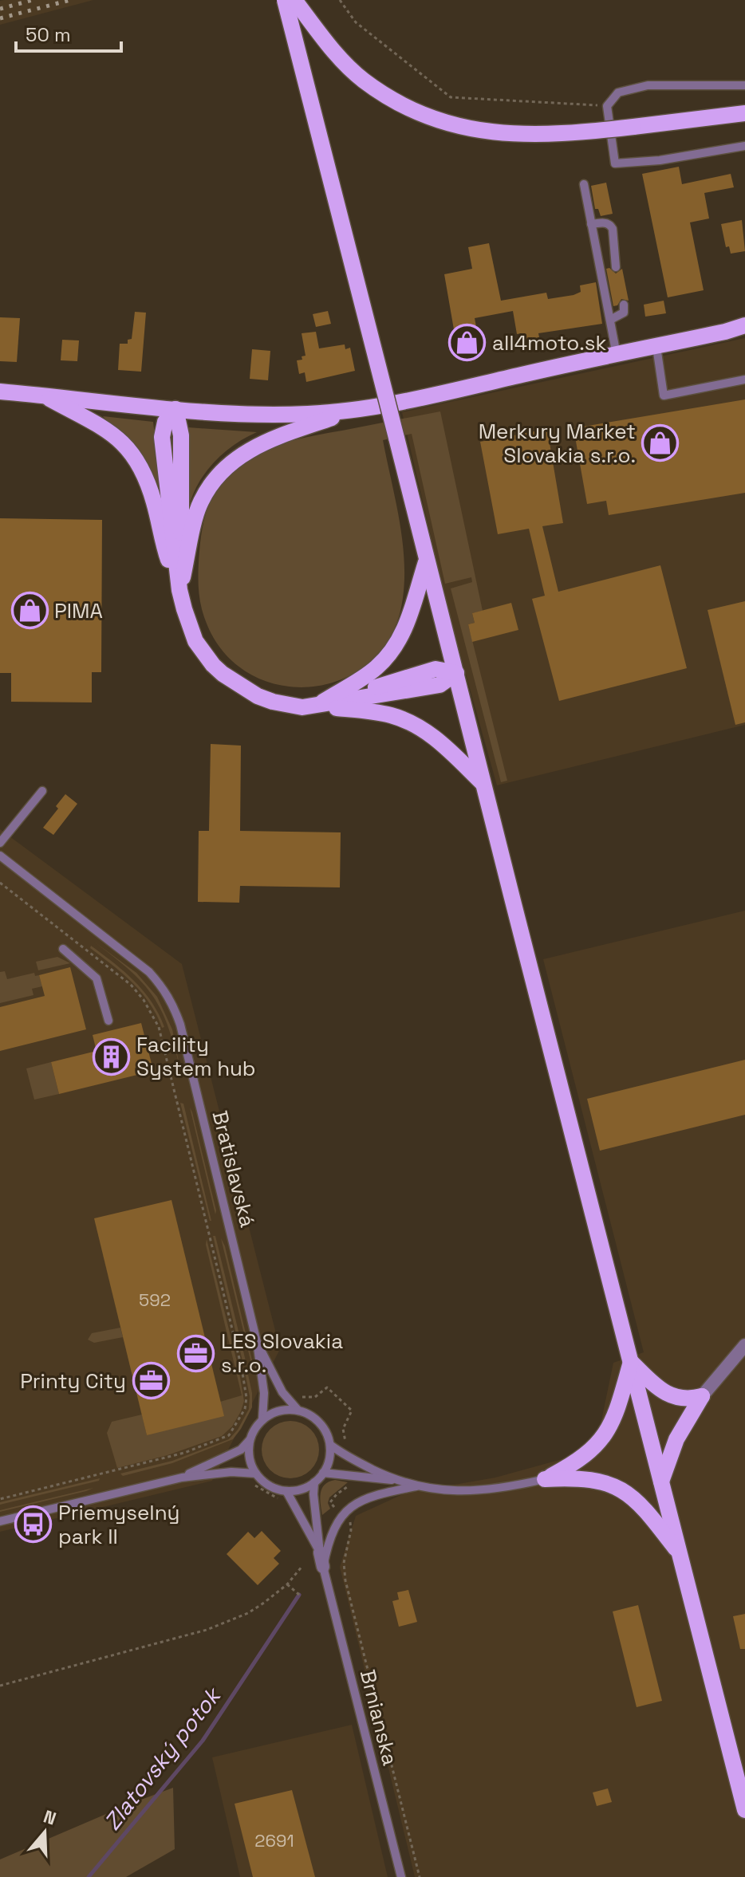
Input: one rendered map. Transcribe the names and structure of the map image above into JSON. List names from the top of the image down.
{
  "streets": {
    "lane": ["Bratislavská", "Brnianska"]
  },
  "water": ["Zlatovský potok"],
  "places": {
    "shop": ["all4moto.sk", "Merkury Market Slovakia s.r.o.", "PIMA"],
    "building": ["Facility System hub"],
    "office": ["LES Slovakia s.r.o.", "Printy City"],
    "bus stop": ["Priemyselný park II"]
  },
  "house_numbers": ["592", "2691"],
  "scale_bar": "50 m",
  "north": "top"
}
